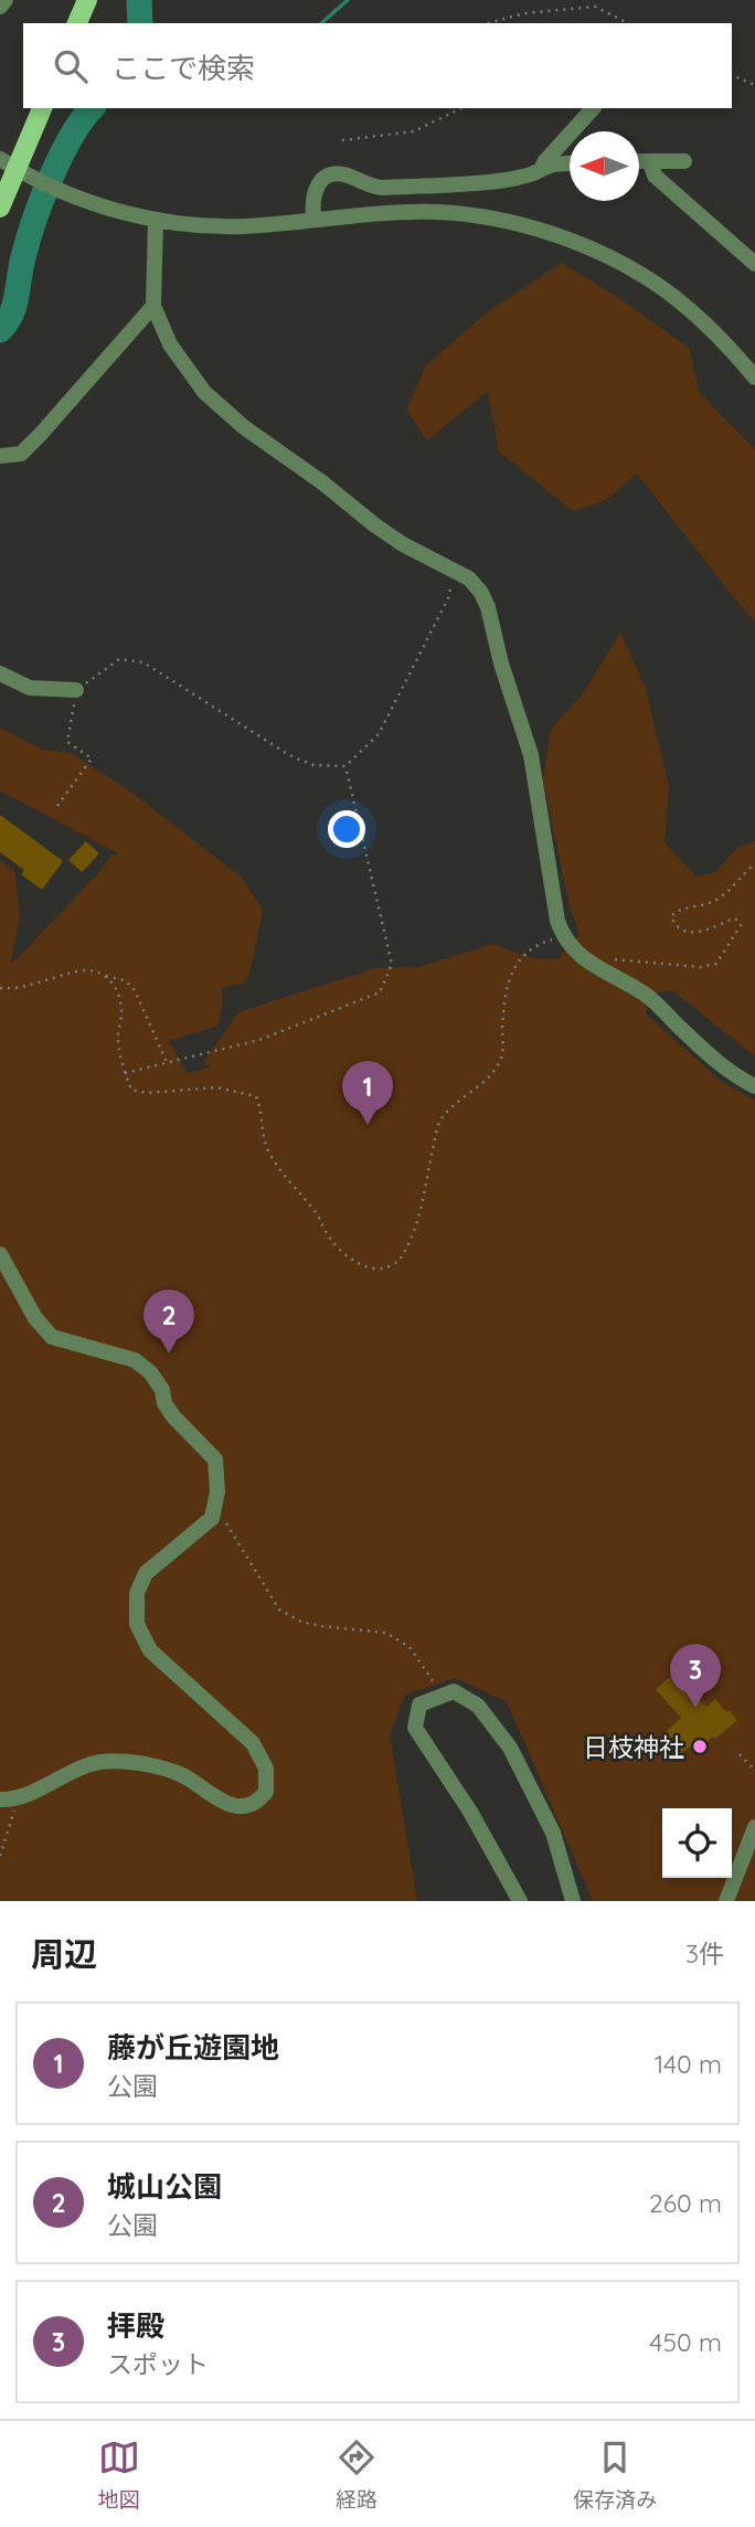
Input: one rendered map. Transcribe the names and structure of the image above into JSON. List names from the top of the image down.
{
  "places": ["日枝神社"],
  "north": "left",
  "page": {
    "search": "ここで検索",
    "pins": ["1", "2", "3"],
    "heading": ["周辺", "3件"],
    "list": [
      {
        "mark": "1",
        "name": "藤が丘遊園地",
        "note": "公園",
        "value": "140 m"
      },
      {
        "mark": "2",
        "name": "城山公園",
        "note": "公園",
        "value": "260 m"
      },
      {
        "mark": "3",
        "name": "拝殿",
        "note": "スポット",
        "value": "450 m"
      }
    ],
    "nav": ["地図", "経路", "保存済み"]
  }
}
